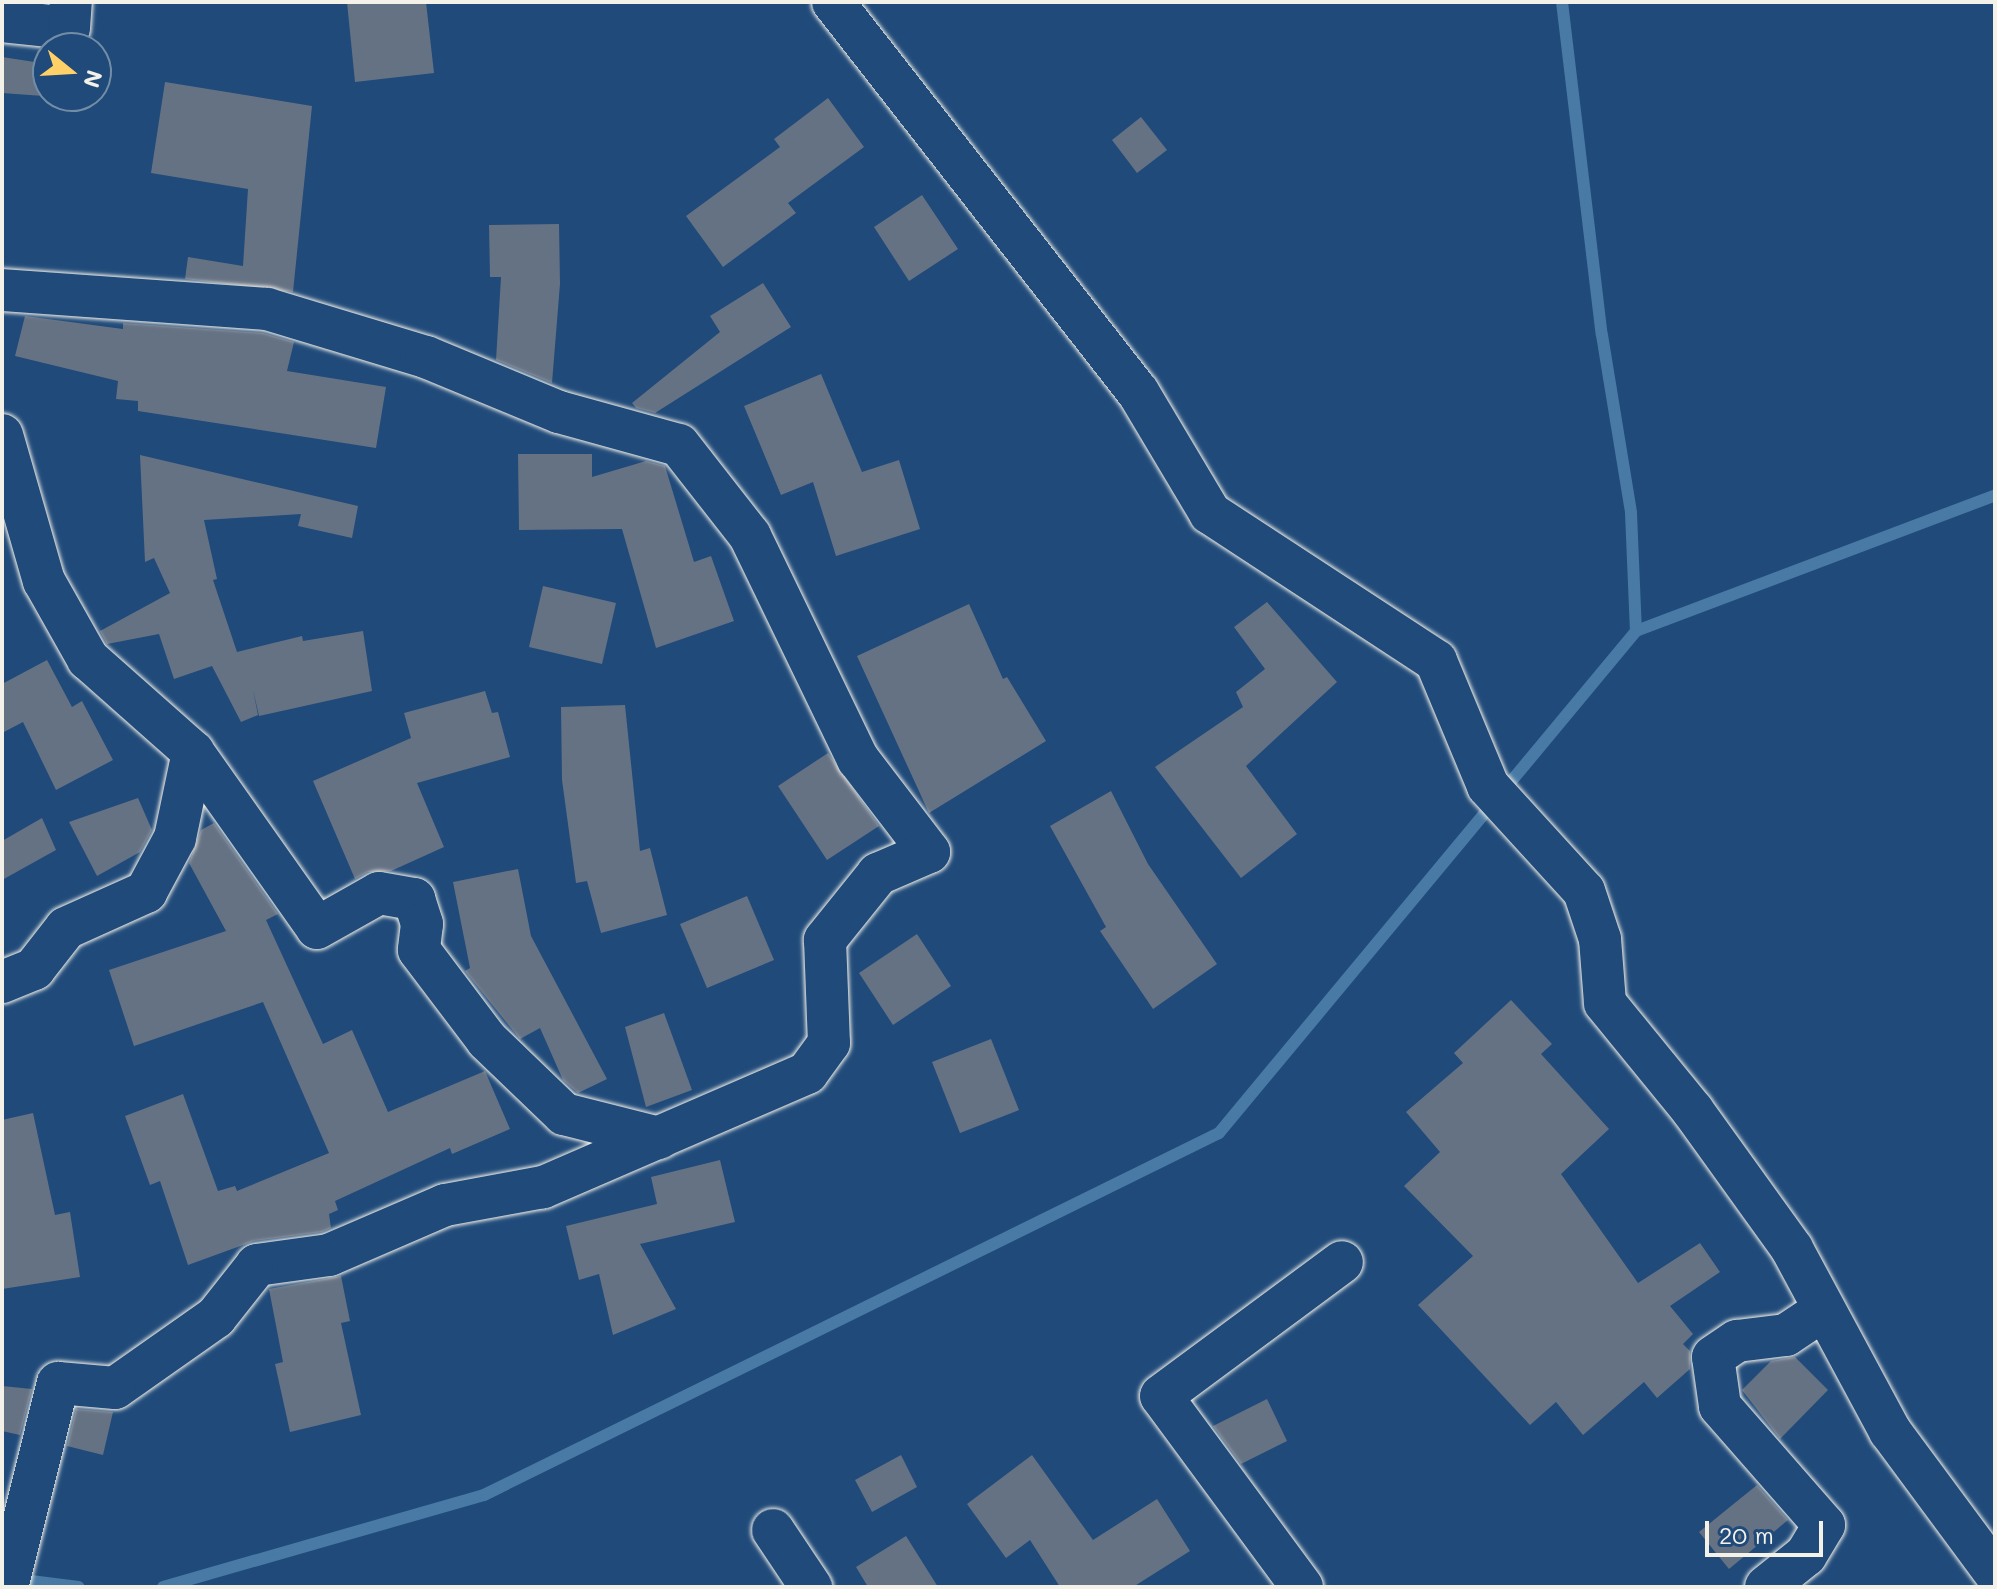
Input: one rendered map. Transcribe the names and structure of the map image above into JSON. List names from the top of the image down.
{
  "scale_bar": "20 m",
  "north": "right"
}
